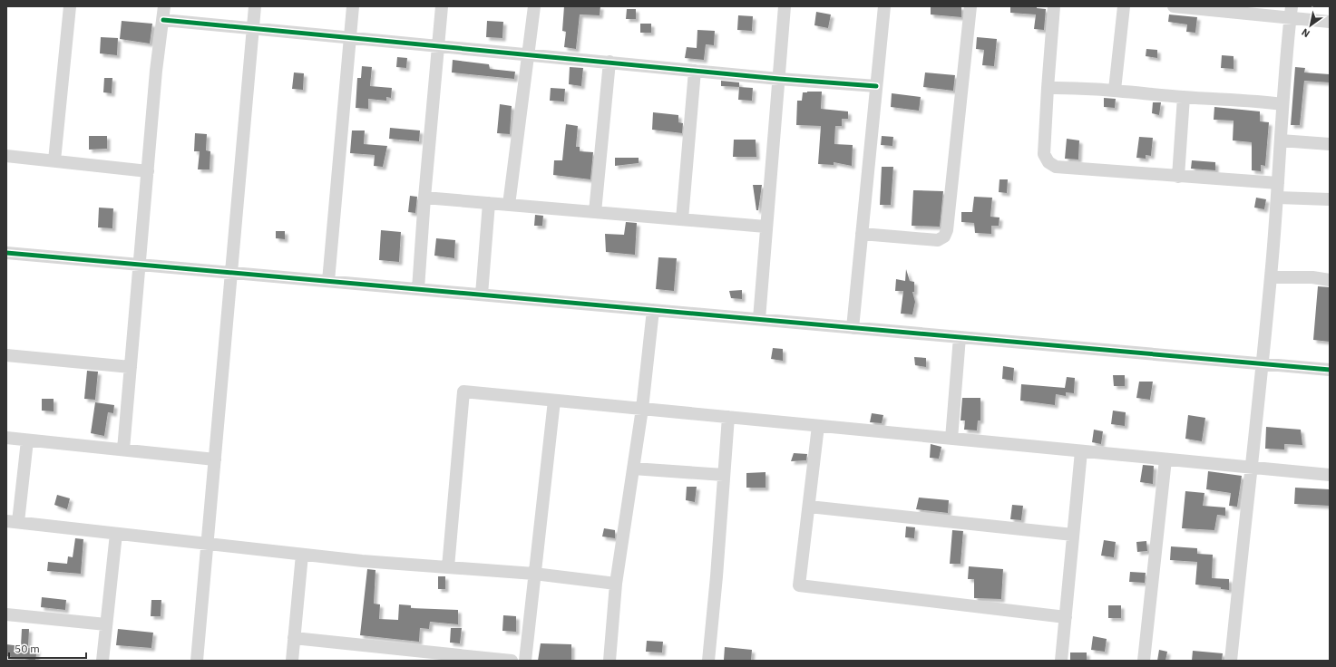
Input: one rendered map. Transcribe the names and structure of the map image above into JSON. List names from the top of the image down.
{
  "scale_bar": "50 m",
  "north": "bottom left"
}
